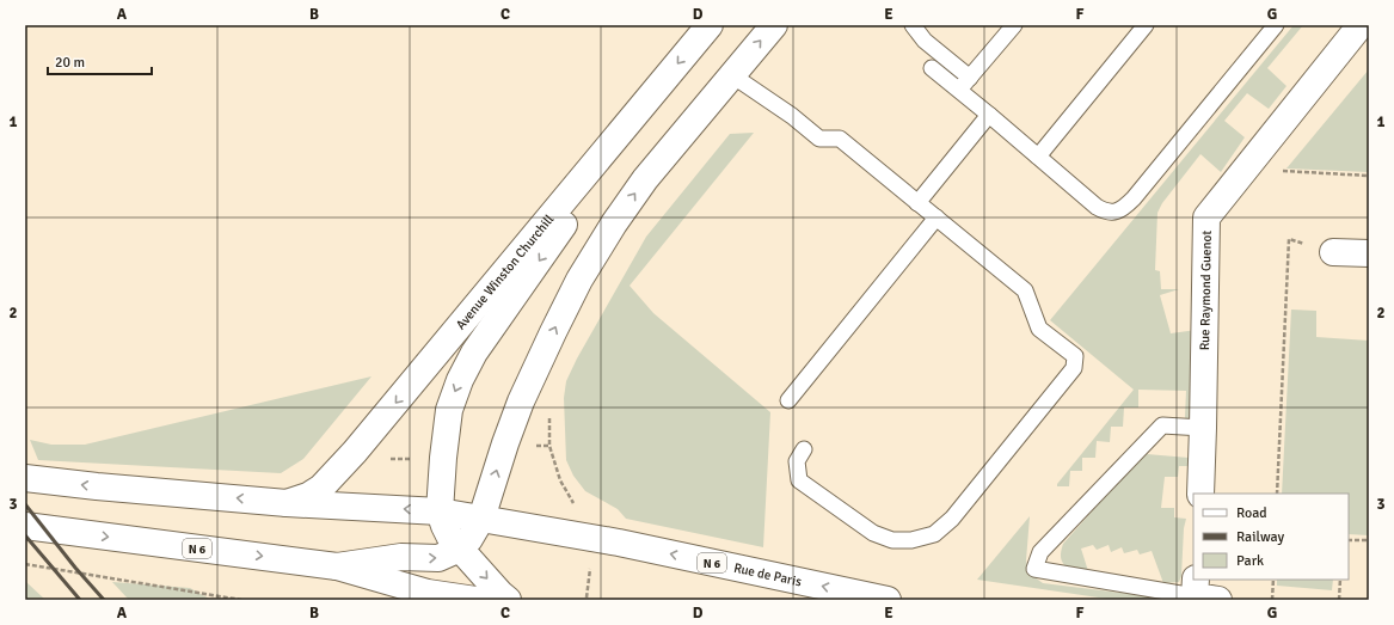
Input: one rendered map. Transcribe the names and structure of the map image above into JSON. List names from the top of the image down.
{
  "streets": {
    "main road": [
      "Avenue Winston Churchill",
      "Rue Raymond Guenot",
      "N 6",
      "Rue de Paris"
    ]
  },
  "crossings": [
    ["Avenue Winston Churchill", "N 6"],
    ["N 6", "Rue de Paris"]
  ],
  "one_way": ["Rue de Paris"],
  "legend": ["Road", "Railway", "Park"],
  "scale_bar": "20 m",
  "grid": {
    "columns": [
      "A",
      "B",
      "C",
      "D",
      "E",
      "F",
      "G"
    ],
    "rows": ["1", "2", "3"]
  }
}
